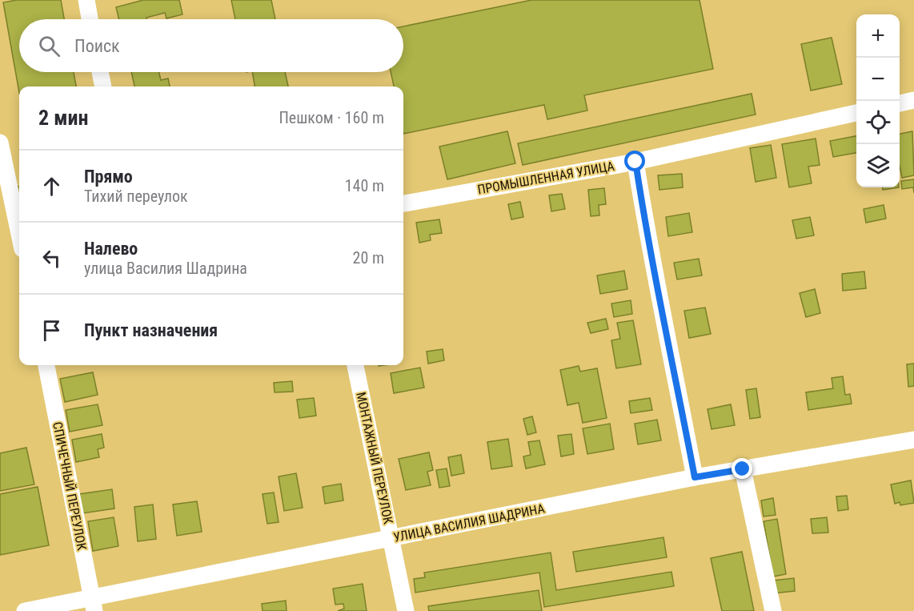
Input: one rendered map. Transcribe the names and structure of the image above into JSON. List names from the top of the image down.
{
  "streets": {
    "street": [
      "ПРОМЫШЛЕННАЯ УЛИЦА",
      "МОНТАЖНЫЙ ПЕРЕУЛОК",
      "СПИЧЕЧНЫЙ ПЕРЕУЛОК",
      "УЛИЦА ВАСИЛИЯ ШАДРИНА"
    ]
  },
  "crossings": [
    ["МОНТАЖНЫЙ ПЕРЕУЛОК", "УЛИЦА ВАСИЛИЯ ШАДРИНА"],
    ["СПИЧЕЧНЫЙ ПЕРЕУЛОК", "УЛИЦА ВАСИЛИЯ ШАДРИНА"]
  ],
  "page": {
    "map_buttons": ["+", "−"],
    "search": "Поиск",
    "heading": ["2 мин", "Пешком · 160 m"],
    "list": [
      ["Прямо", "Тихий переулок", "140 m"],
      ["Налево", "улица Василия Шадрина", "20 m"],
      "Пункт назначения"
    ]
  }
}
